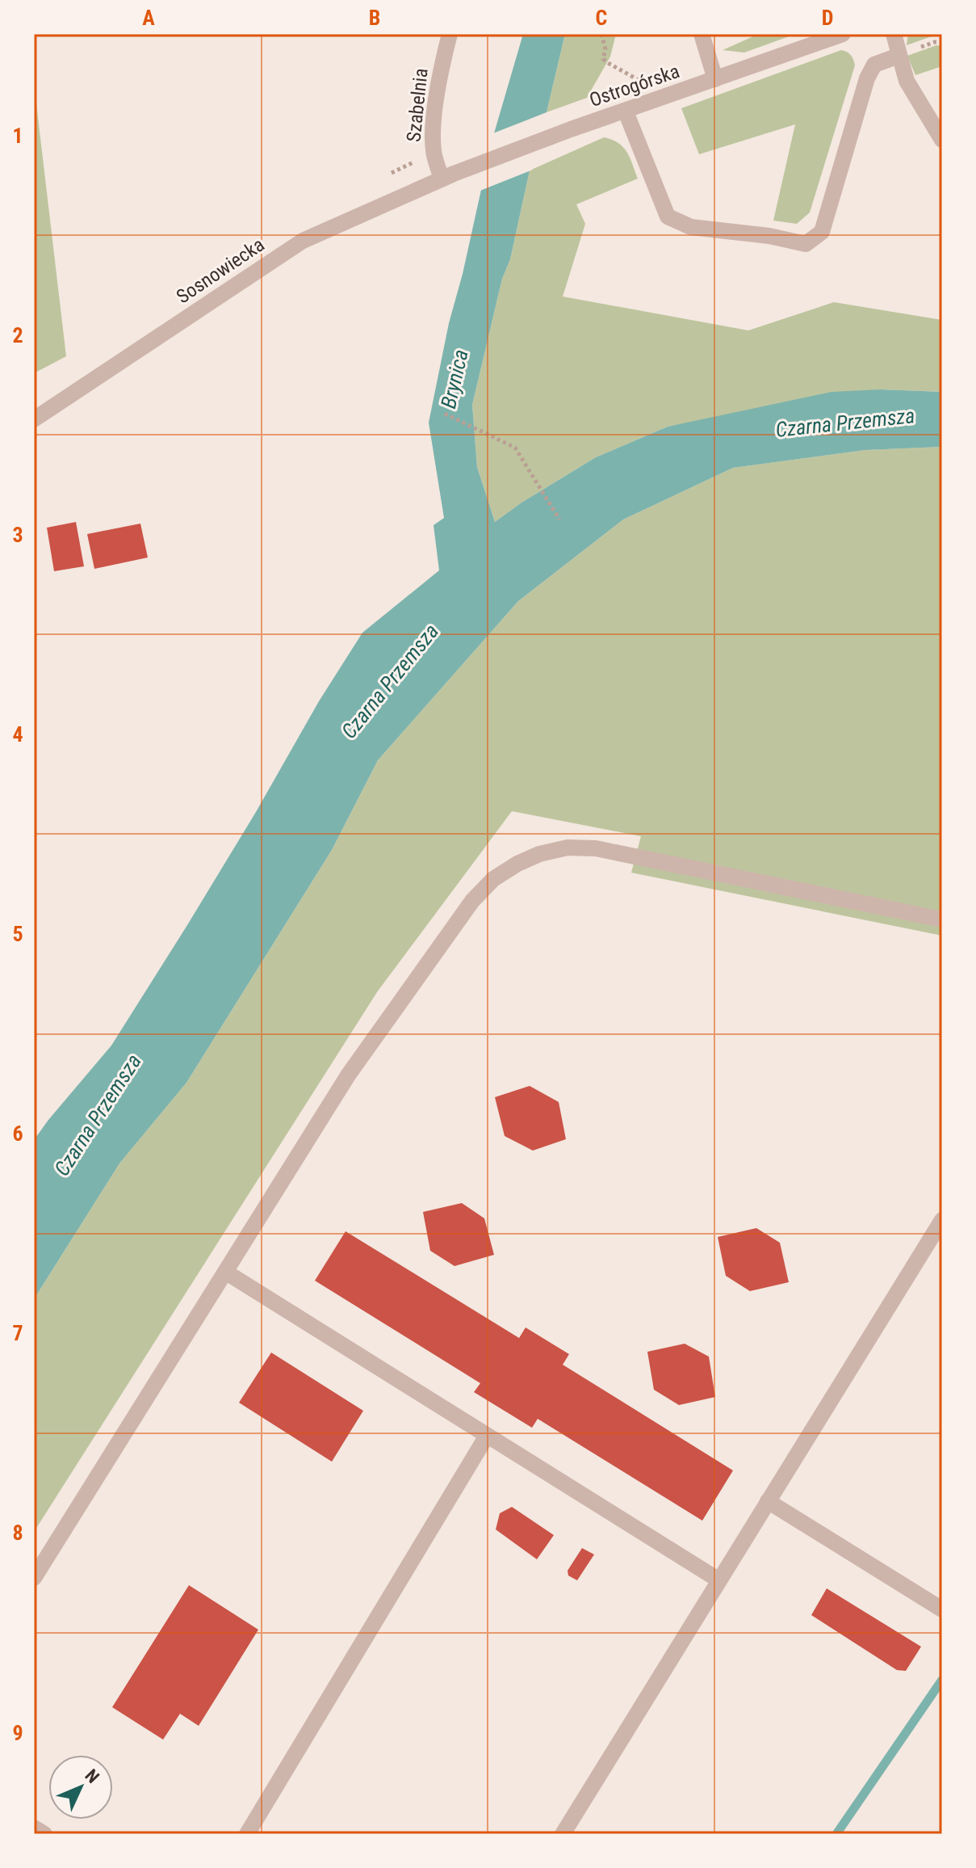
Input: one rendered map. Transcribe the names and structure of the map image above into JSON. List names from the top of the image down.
{
  "streets": {
    "street": ["Ostrogórska", "Szabelnia", "Sosnowiecka"]
  },
  "crossings": [
    ["Ostrogórska", "Szabelnia"],
    ["Ostrogórska", "Sosnowiecka"],
    ["Szabelnia", "Sosnowiecka"]
  ],
  "water": ["Brynica", "Czarna Przemsza"],
  "north": "top right",
  "grid": {
    "columns": [
      "A",
      "B",
      "C",
      "D"
    ],
    "rows": [
      "1",
      "2",
      "3",
      "4",
      "5",
      "6",
      "7",
      "8",
      "9"
    ]
  }
}
